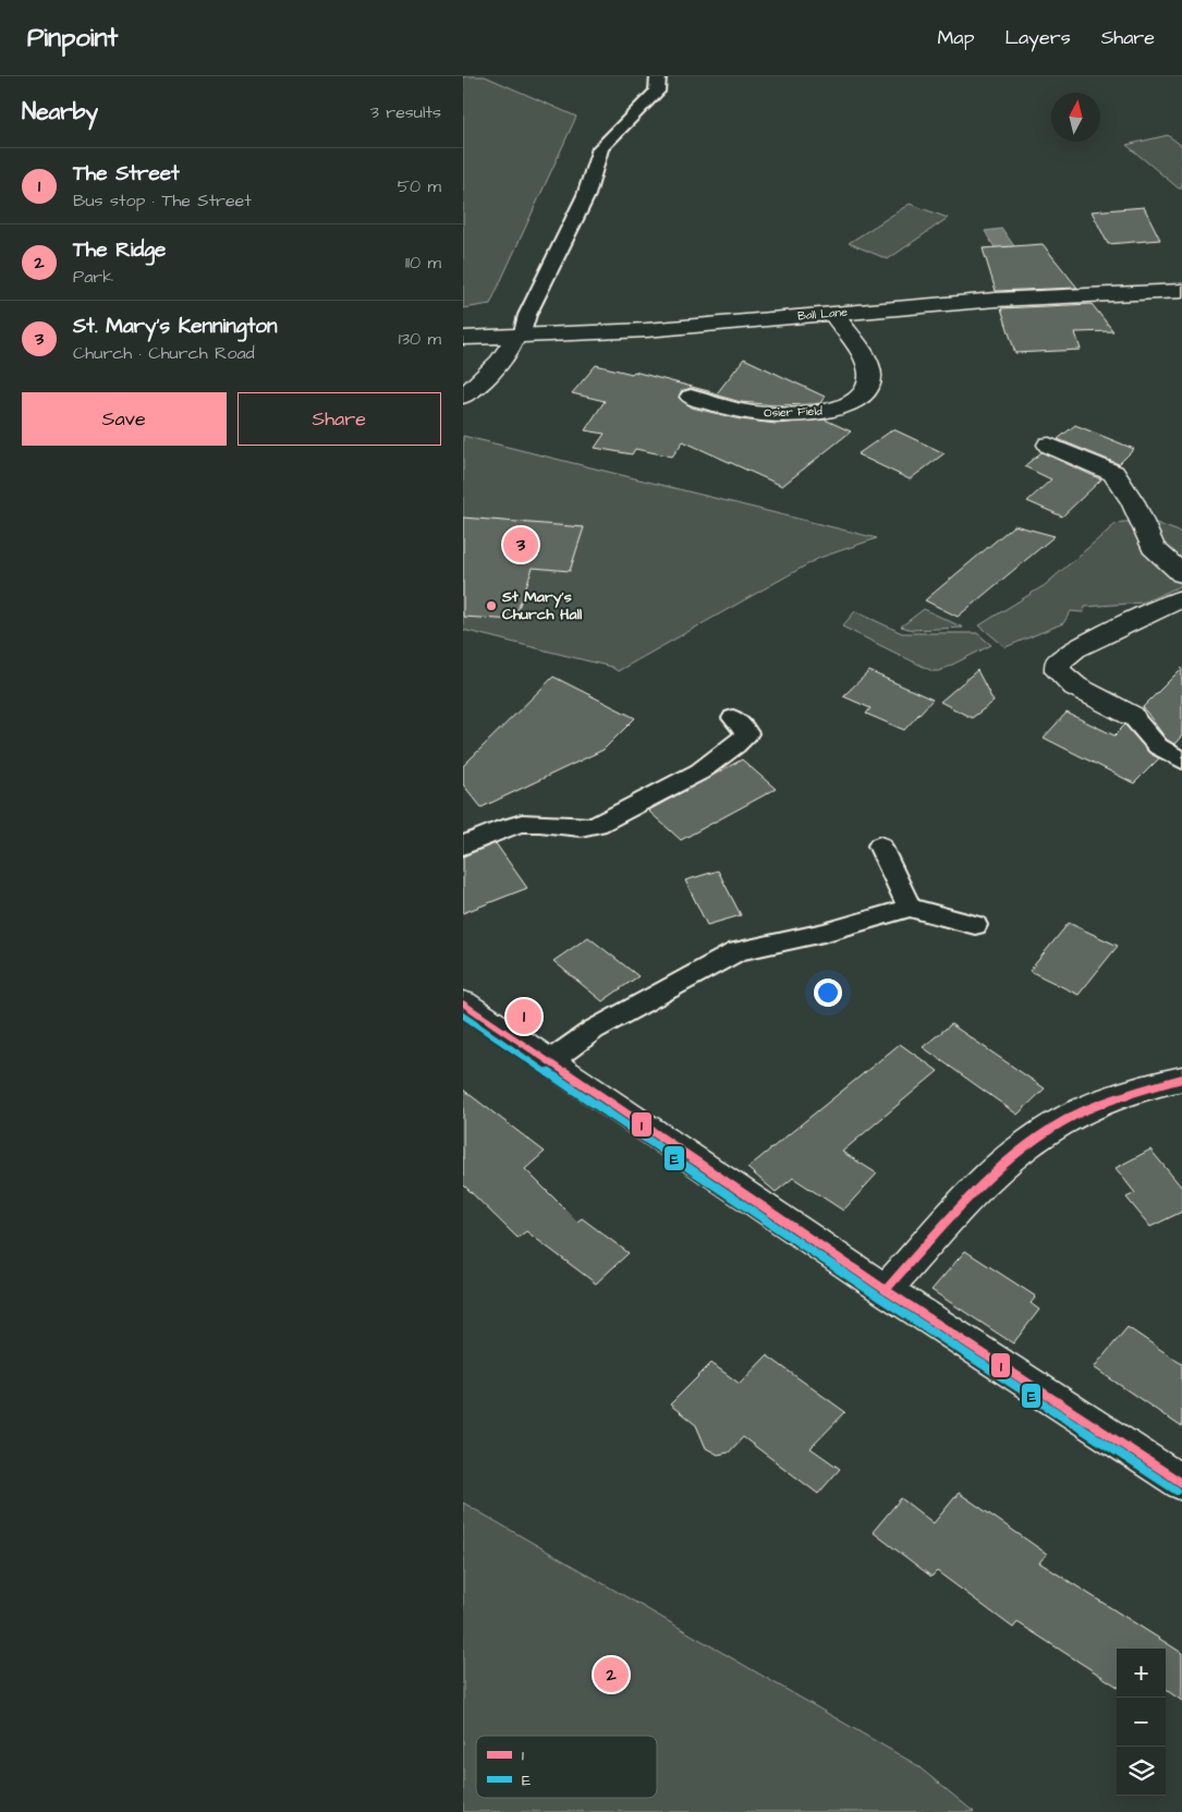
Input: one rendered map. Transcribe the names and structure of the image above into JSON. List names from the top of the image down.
{
  "streets": {
    "street": ["Ball Lane", "Osier Field"]
  },
  "crossings": [
    ["Ball Lane", "Osier Field"]
  ],
  "places": ["St Mary's Church Hall"],
  "lines": ["transit line 1", "transit line E"],
  "legend": ["1", "E"],
  "north": "top",
  "page": {
    "header": "Pinpoint",
    "nav": ["Map", "Layers", "Share"],
    "heading": ["Nearby", "3 results"],
    "list": [
      {
        "mark": "1",
        "name": "The Street",
        "note": "Bus stop · The Street",
        "value": "50 m"
      },
      {
        "mark": "2",
        "name": "The Ridge",
        "note": "Park",
        "value": "110 m"
      },
      {
        "mark": "3",
        "name": "St. Mary's Kennington",
        "note": "Church · Church Road",
        "value": "130 m"
      }
    ],
    "buttons": ["Save", "Share"],
    "pins": ["3", "1", "2"],
    "map_buttons": ["+", "−"]
  }
}
